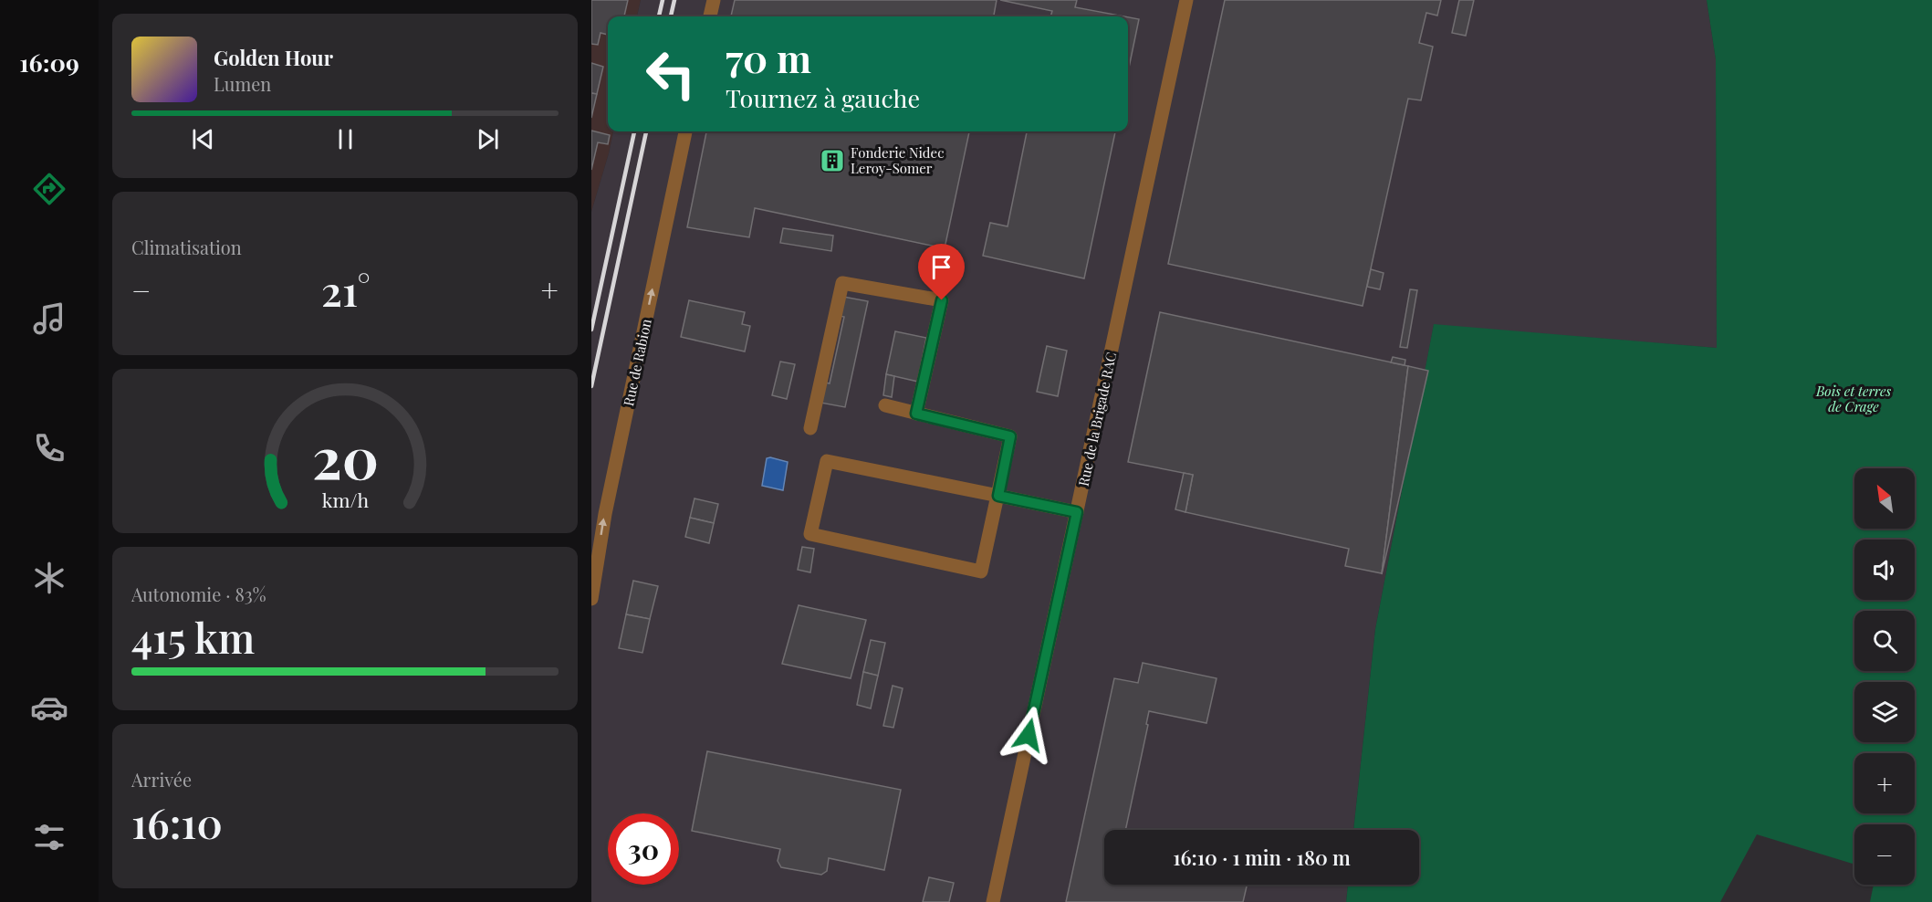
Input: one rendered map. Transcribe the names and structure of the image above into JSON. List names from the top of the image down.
{
  "streets": {
    "street": ["Rue de Rabion", "Rue de la Brigade RAC"]
  },
  "one_way": ["Rue de Rabion"],
  "parks": ["Bois et terres de Crage"],
  "places": {
    "building": ["Fonderie Nidec Leroy-Somer"]
  },
  "north": "top left",
  "page": {
    "tabs": "16:09",
    "turn": ["70 m", "Tournez à gauche"],
    "song": ["Golden Hour", "Lumen"],
    "tile": [
      "Climatisation",
      ["Autonomie · 83%", "415 km"],
      ["Arrivée", "16:10"]
    ],
    "heat": ["−", "21°", "+"],
    "map_buttons": ["+", "−"],
    "limit": "30",
    "trip": "16:10 · 1 min · 180 m",
    "gauge": ["20", "km/h"]
  }
}
